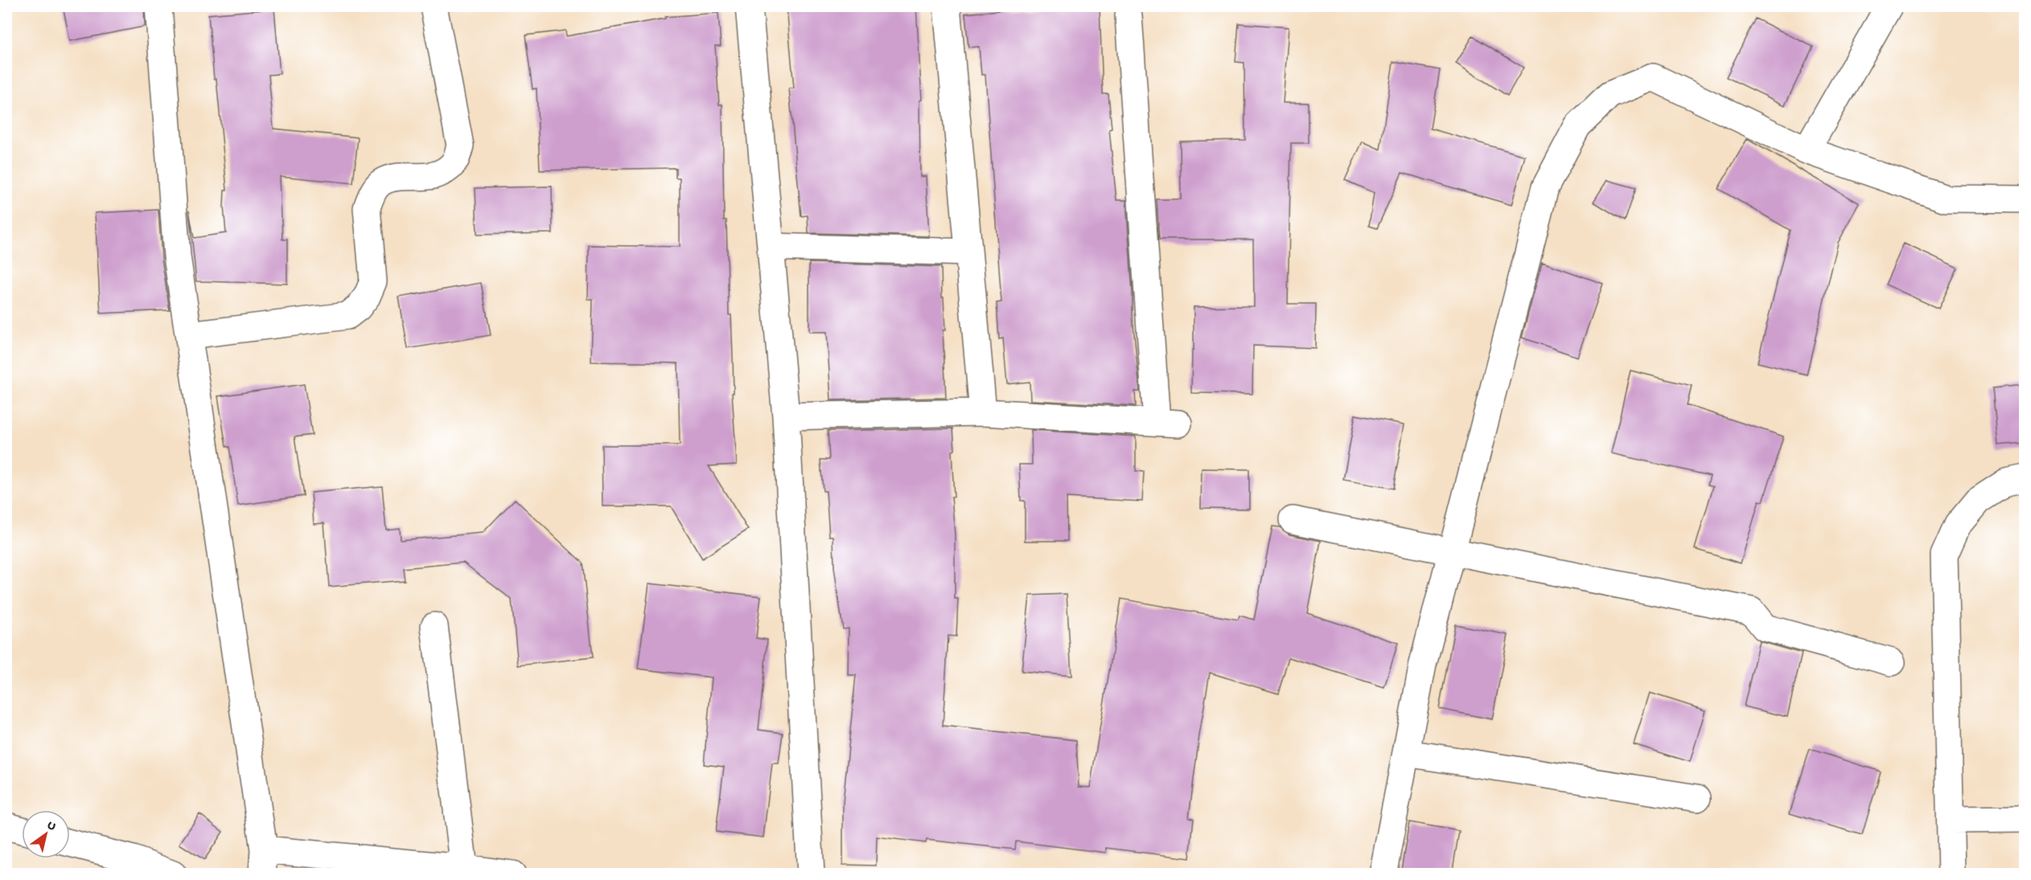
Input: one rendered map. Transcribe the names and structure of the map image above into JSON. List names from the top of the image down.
{
  "north": "top right"
}
